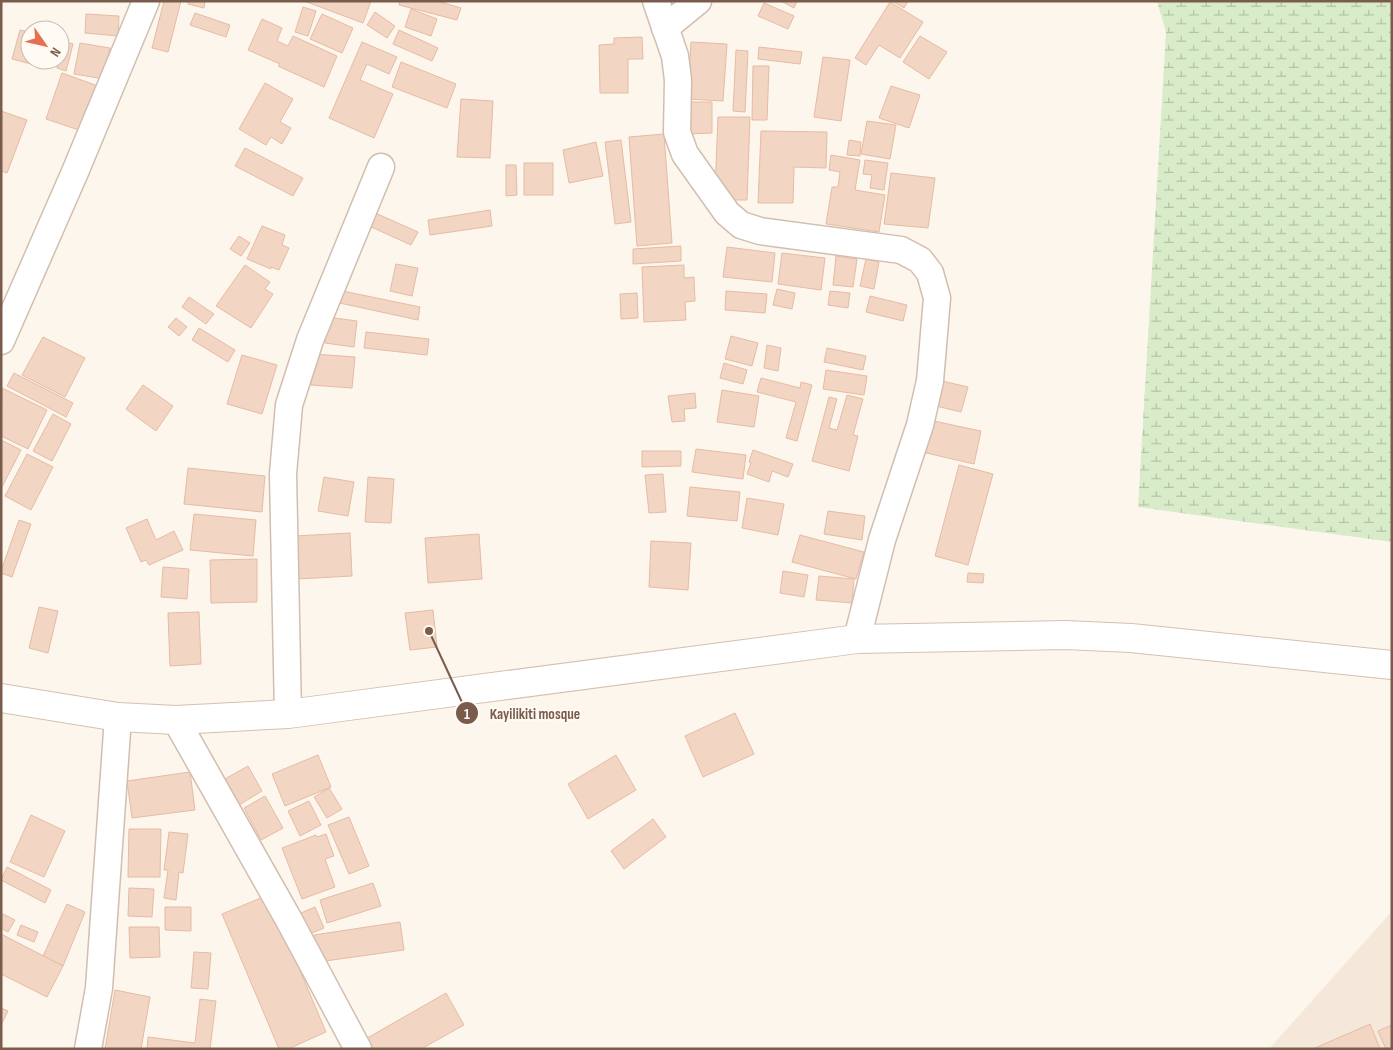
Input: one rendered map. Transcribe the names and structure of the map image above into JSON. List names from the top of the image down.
{
  "places": ["Kayilikiti mosque"],
  "north": "bottom right"
}
